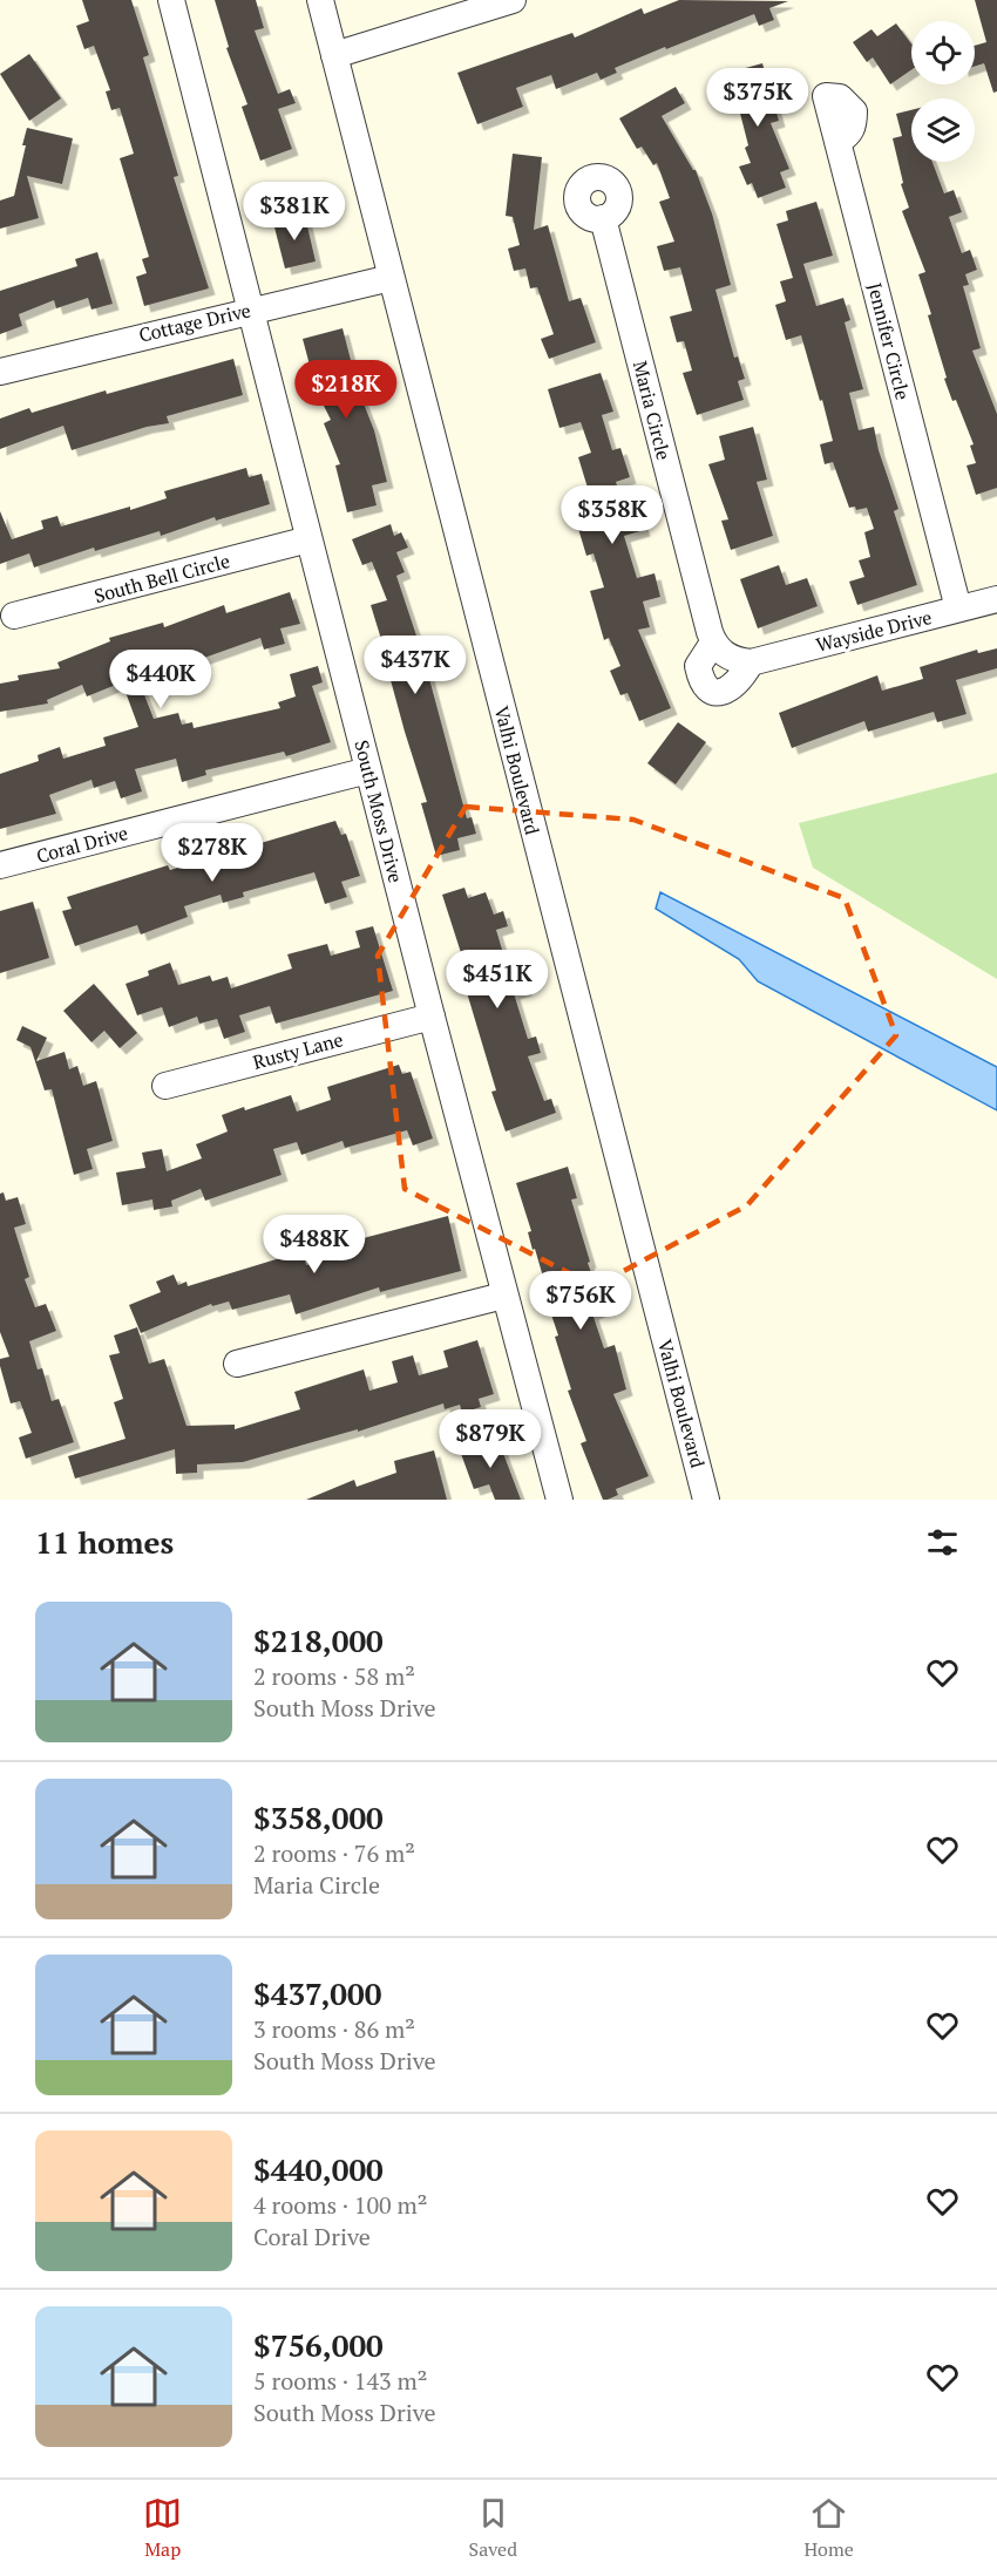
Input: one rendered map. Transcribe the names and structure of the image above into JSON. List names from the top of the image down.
{
  "streets": {
    "street": [
      "Cottage Drive",
      "Jennifer Circle",
      "Maria Circle",
      "South Bell Circle",
      "Wayside Drive",
      "Valhi Boulevard",
      "South Moss Drive",
      "Coral Drive",
      "Rusty Lane"
    ]
  },
  "crossings": [
    ["Cottage Drive", "Valhi Boulevard"],
    ["Cottage Drive", "South Moss Drive"],
    ["Jennifer Circle", "Wayside Drive"],
    ["South Bell Circle", "South Moss Drive"],
    ["South Moss Drive", "Coral Drive"],
    ["South Moss Drive", "Rusty Lane"]
  ],
  "page": {
    "price": [
      "$375K",
      "$381K",
      "$218K",
      "$358K",
      "$437K",
      "$440K",
      "$278K",
      "$451K",
      "$488K",
      "$756K",
      "$879K"
    ],
    "heading": "11 homes",
    "list": [
      {
        "name": "$218,000",
        "note": "2 rooms · 58 m² · South Moss Drive"
      },
      {
        "name": "$358,000",
        "note": "2 rooms · 76 m² · Maria Circle"
      },
      {
        "name": "$437,000",
        "note": "3 rooms · 86 m² · South Moss Drive"
      },
      {
        "name": "$440,000",
        "note": "4 rooms · 100 m² · Coral Drive"
      },
      {
        "name": "$756,000",
        "note": "5 rooms · 143 m² · South Moss Drive"
      }
    ],
    "tabs": ["Map", "Saved", "Home"]
  }
}
